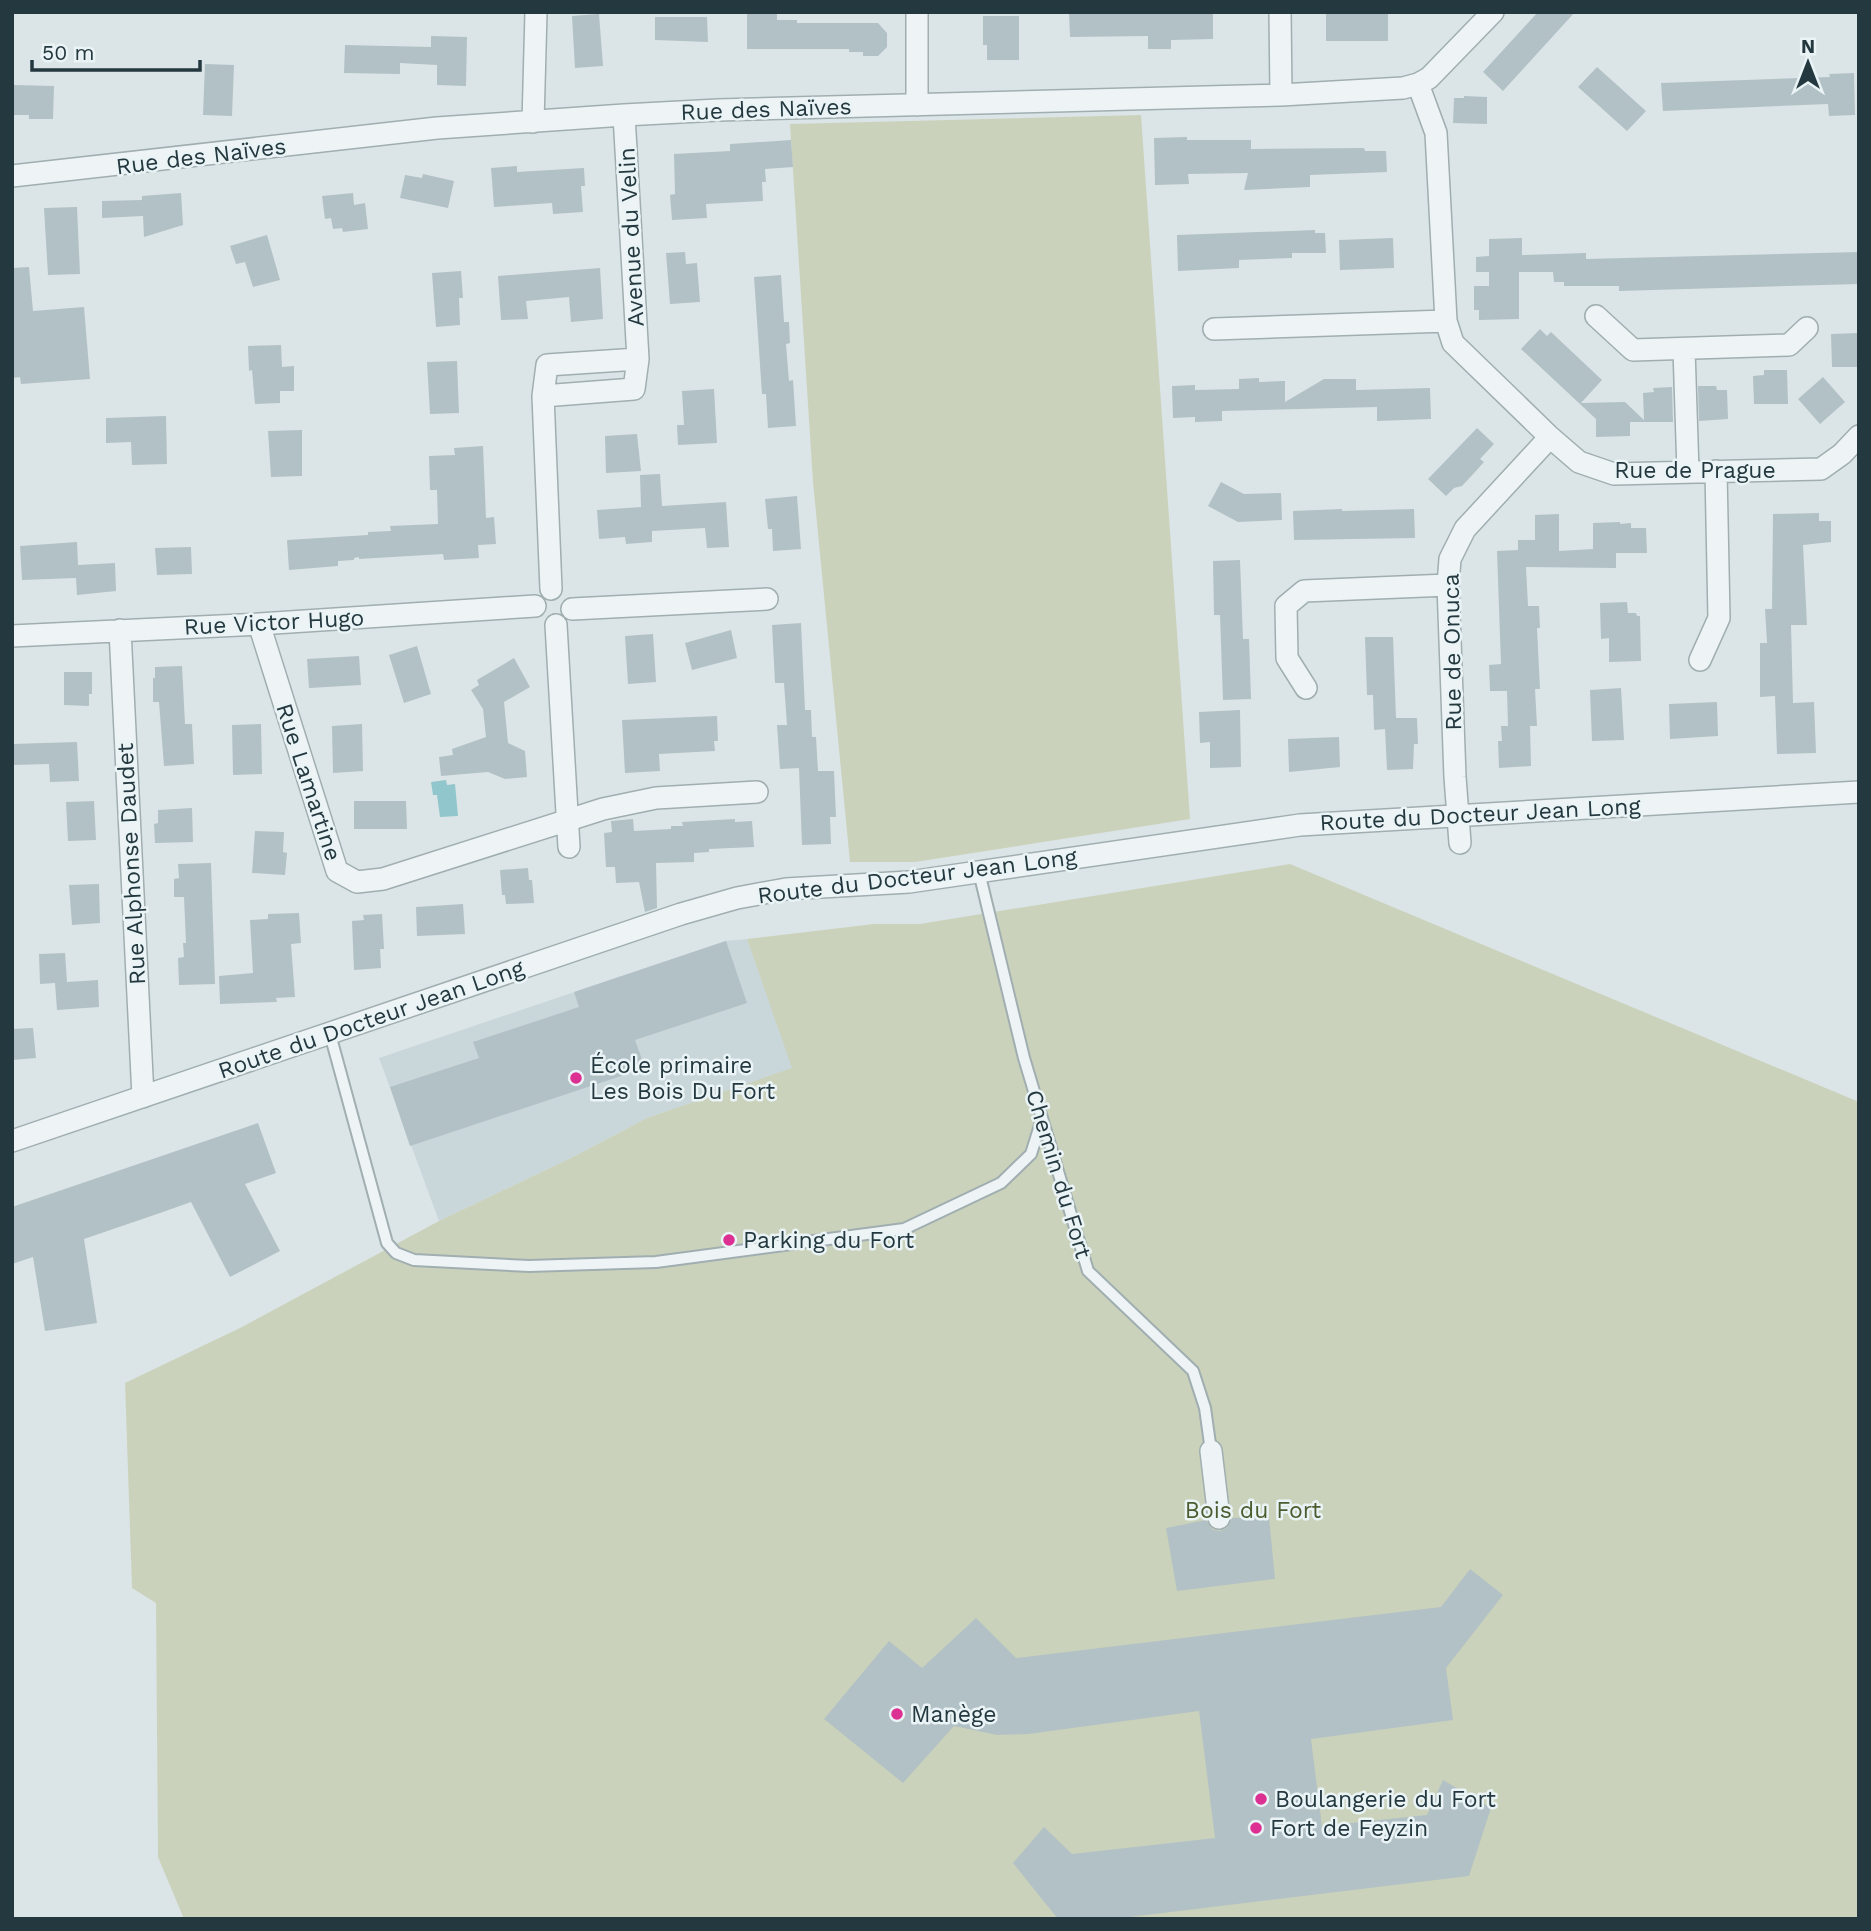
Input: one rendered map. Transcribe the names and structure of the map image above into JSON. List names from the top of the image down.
{
  "streets": {
    "street": [
      "Rue des Naïves",
      "Avenue du Velin",
      "Rue de Prague",
      "Rue Victor Hugo",
      "Rue de Onuca",
      "Rue Lamartine",
      "Route du Docteur Jean Long",
      "Rue Alphonse Daudet",
      "Chemin du Fort"
    ]
  },
  "crossings": [
    ["Rue des Naïves", "Avenue du Velin"],
    ["Rue des Naïves", "Rue de Prague"],
    ["Avenue du Velin", "Rue Victor Hugo"],
    ["Rue de Prague", "Rue de Onuca"],
    ["Rue Victor Hugo", "Rue Lamartine"],
    ["Rue Victor Hugo", "Rue Alphonse Daudet"],
    ["Rue de Onuca", "Route du Docteur Jean Long"],
    ["Route du Docteur Jean Long", "Rue Alphonse Daudet"],
    ["Route du Docteur Jean Long", "Chemin du Fort"]
  ],
  "parks": ["Bois du Fort"],
  "places": [
    "École primaire Les Bois Du Fort",
    "Parking du Fort",
    "Manège",
    "Boulangerie du Fort",
    "Fort de Feyzin"
  ],
  "scale_bar": "50 m",
  "north": "top"
}
